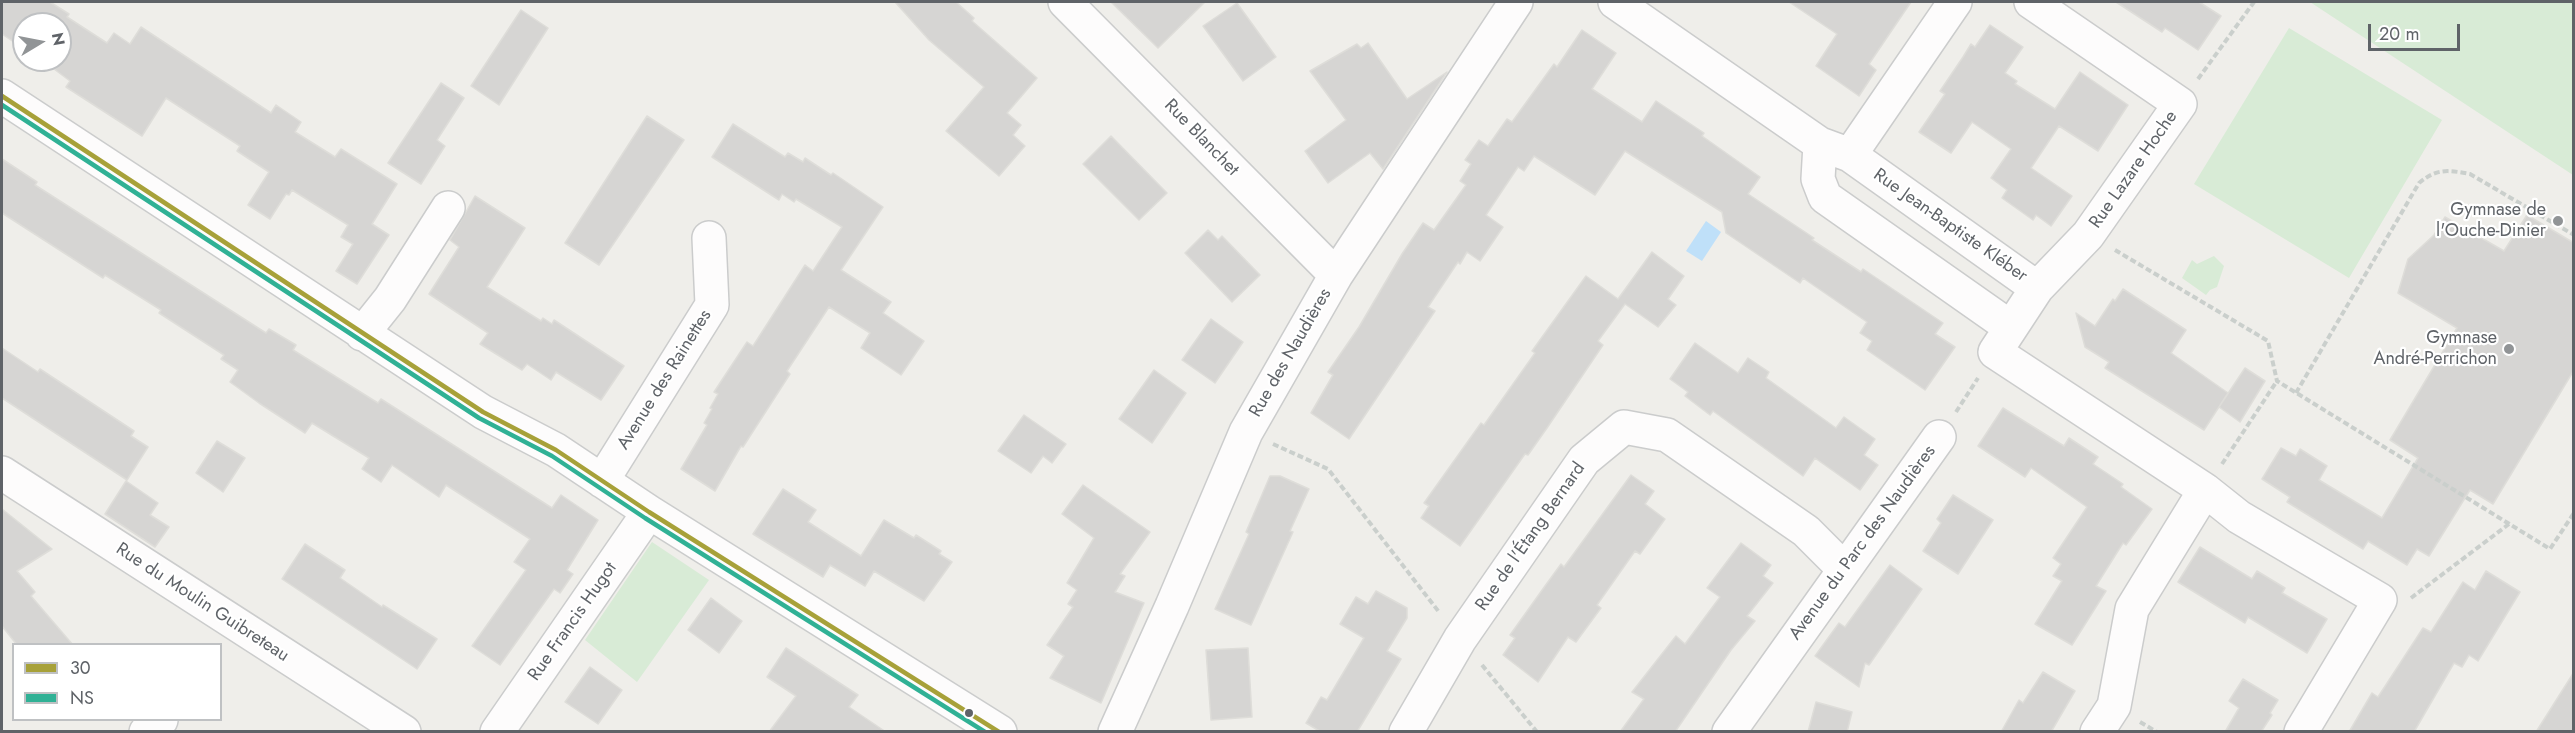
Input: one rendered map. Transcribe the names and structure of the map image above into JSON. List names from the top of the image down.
{
  "streets": {
    "street": [
      "Rue Blanchet",
      "Rue Lazare Hoche",
      "Rue Jean-Baptiste Kléber",
      "Rue des Naudières",
      "Avenue des Rainettes",
      "Rue de l'Étang Bernard",
      "Avenue du Parc des Naudières",
      "Rue du Moulin Guibreteau",
      "Rue Francis Hugot"
    ]
  },
  "crossings": [
    ["Rue Blanchet", "Rue des Naudières"],
    ["Rue Lazare Hoche", "Rue Jean-Baptiste Kléber"],
    ["Rue Jean-Baptiste Kléber", "Avenue du Parc des Naudières"],
    ["Rue de l'Étang Bernard", "Avenue du Parc des Naudières"]
  ],
  "places": ["Gymnase de l'Ouche-Dinier", "Gymnase André-Perrichon"],
  "lines": ["transit line 30", "transit line NS"],
  "legend": ["30", "NS"],
  "scale_bar": "20 m",
  "north": "right"
}
